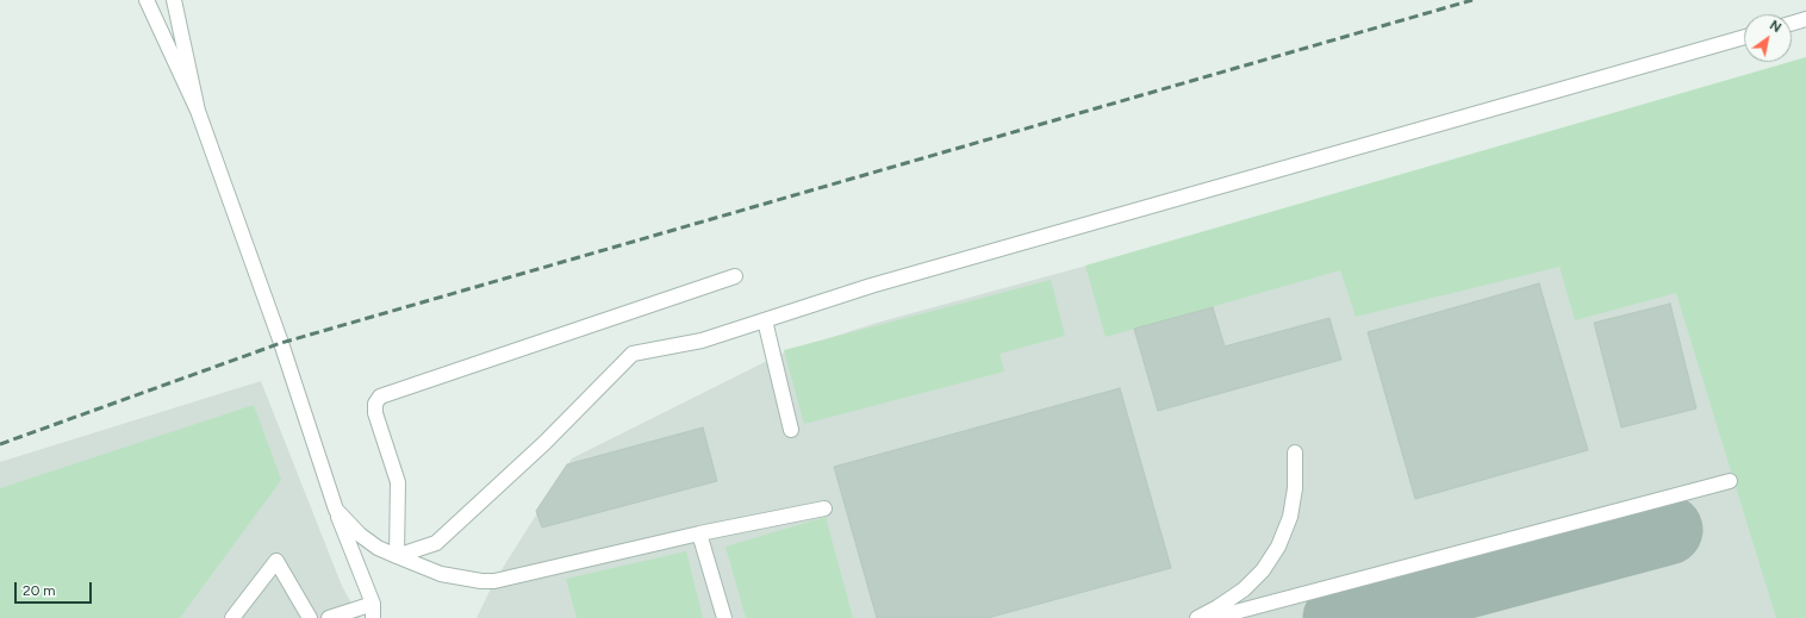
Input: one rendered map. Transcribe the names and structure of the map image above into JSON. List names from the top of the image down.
{
  "scale_bar": "20 m",
  "north": "top right"
}
